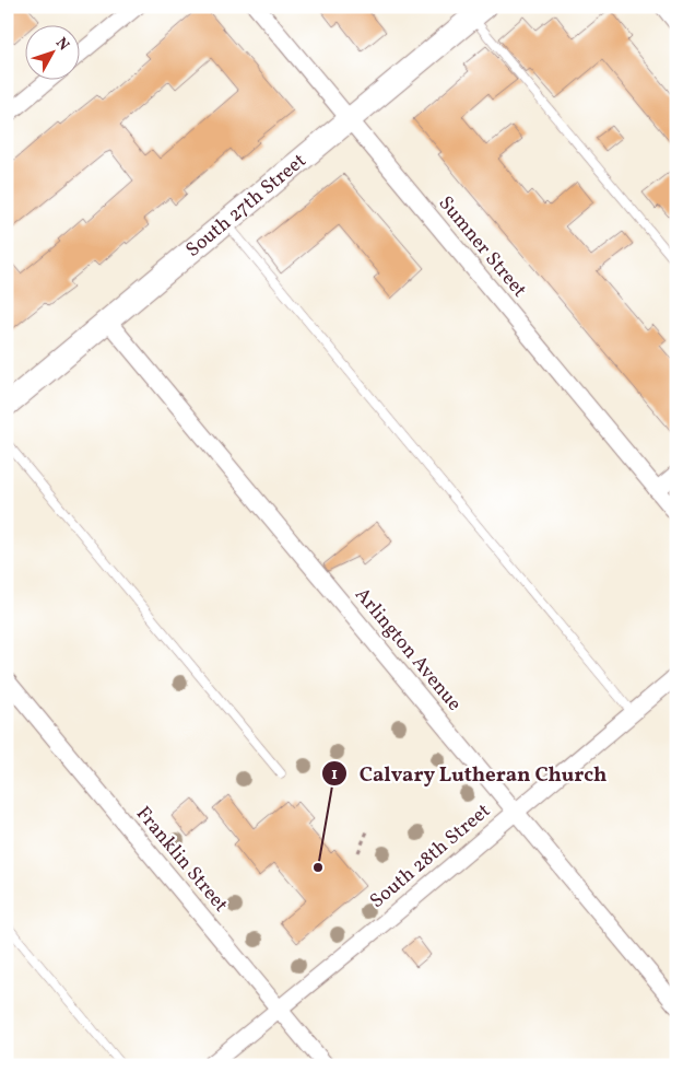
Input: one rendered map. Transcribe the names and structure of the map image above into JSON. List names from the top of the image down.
{
  "streets": {
    "main road": ["South 27th Street"],
    "street": [
      "Sumner Street",
      "Arlington Avenue",
      "South 28th Street",
      "Franklin Street"
    ]
  },
  "crossings": [
    ["South 27th Street", "Sumner Street"],
    ["South 27th Street", "Arlington Avenue"],
    ["Arlington Avenue", "South 28th Street"],
    ["South 28th Street", "Franklin Street"]
  ],
  "places": ["Calvary Lutheran Church"],
  "north": "top right"
}
